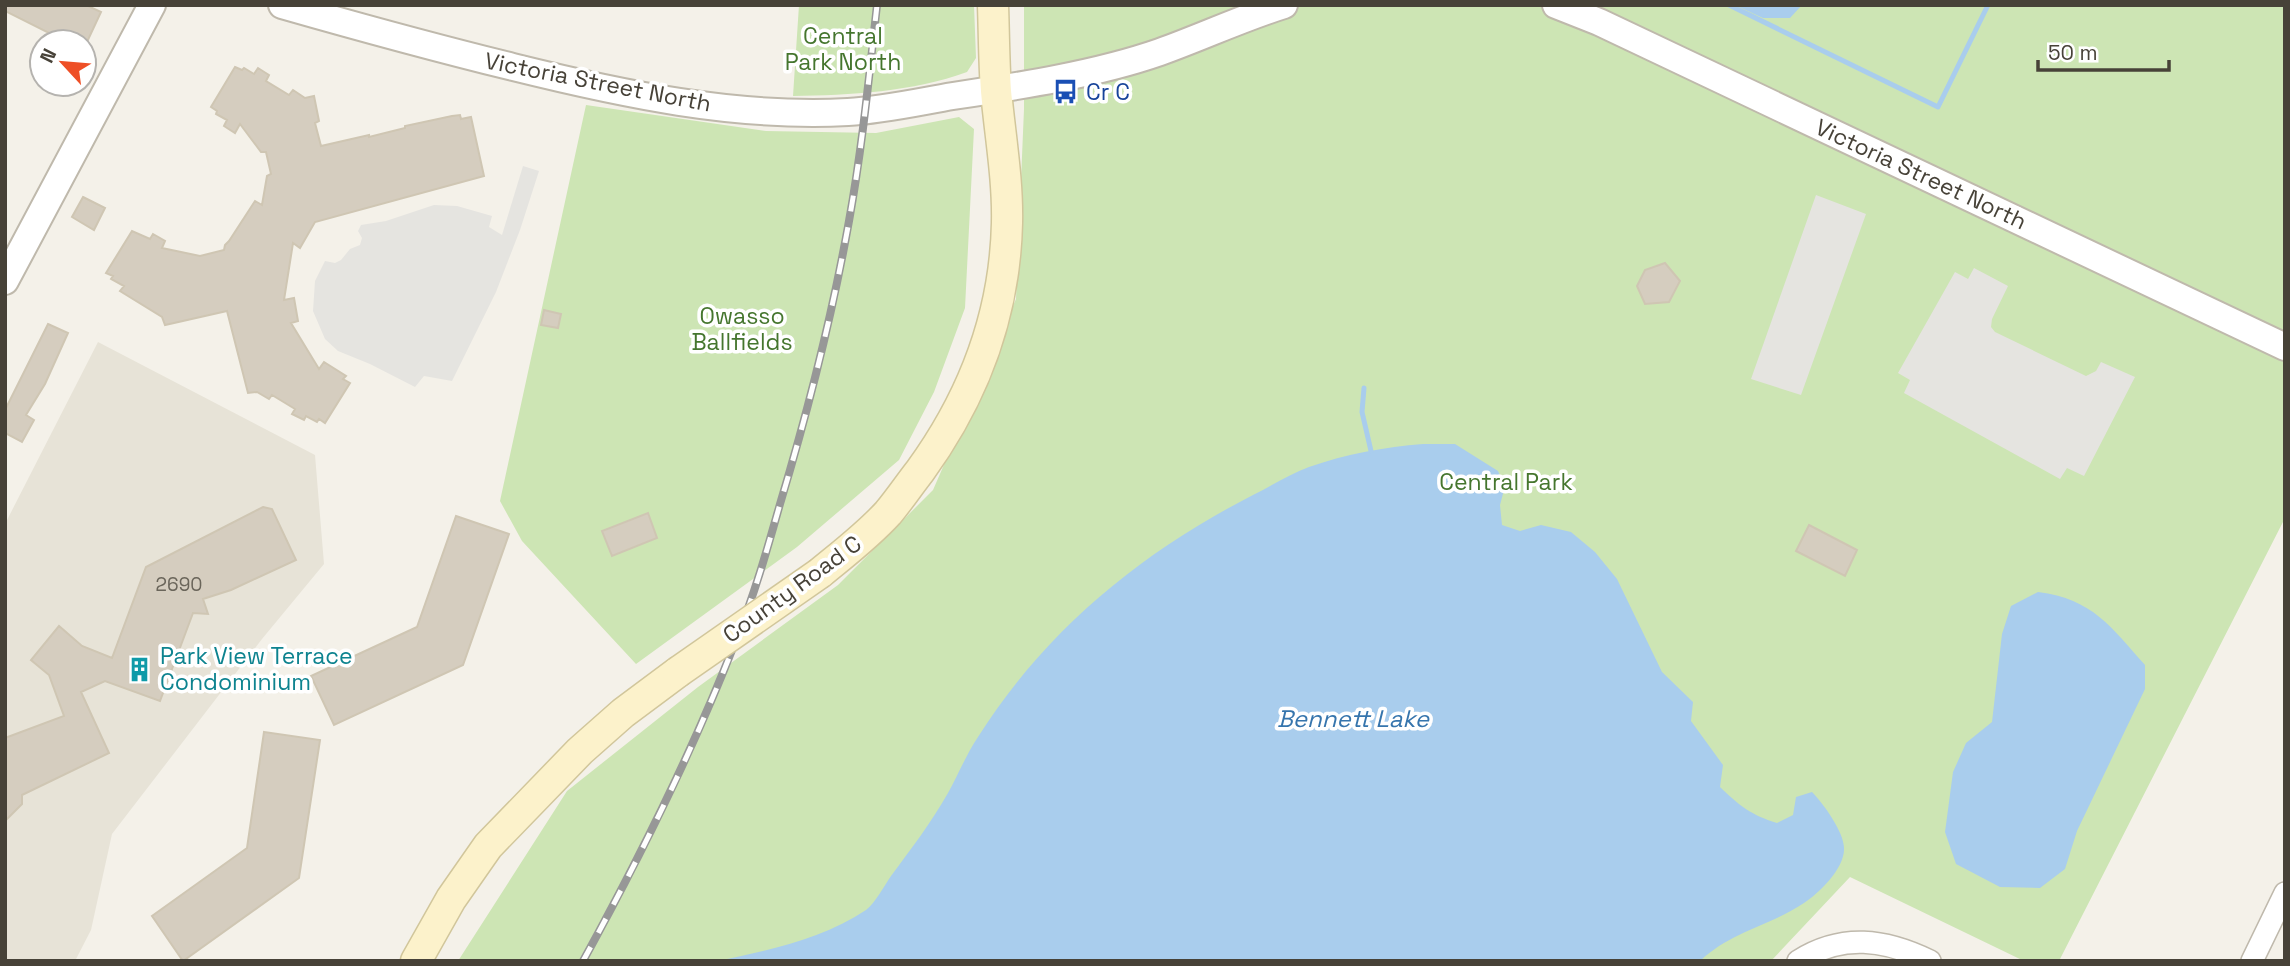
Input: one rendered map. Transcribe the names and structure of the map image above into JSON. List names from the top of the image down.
{
  "streets": {
    "main road": ["County Road C"],
    "street": ["Victoria Street North"]
  },
  "crossings": [
    ["Victoria Street North", "County Road C"]
  ],
  "water": ["Bennett Lake"],
  "parks": ["Central Park North", "Owasso Ballfields", "Central Park"],
  "places": {
    "bus stop": ["Cr C"],
    "building": ["Park View Terrace Condominium"]
  },
  "house_numbers": ["2690"],
  "scale_bar": "50 m",
  "north": "top left"
}
